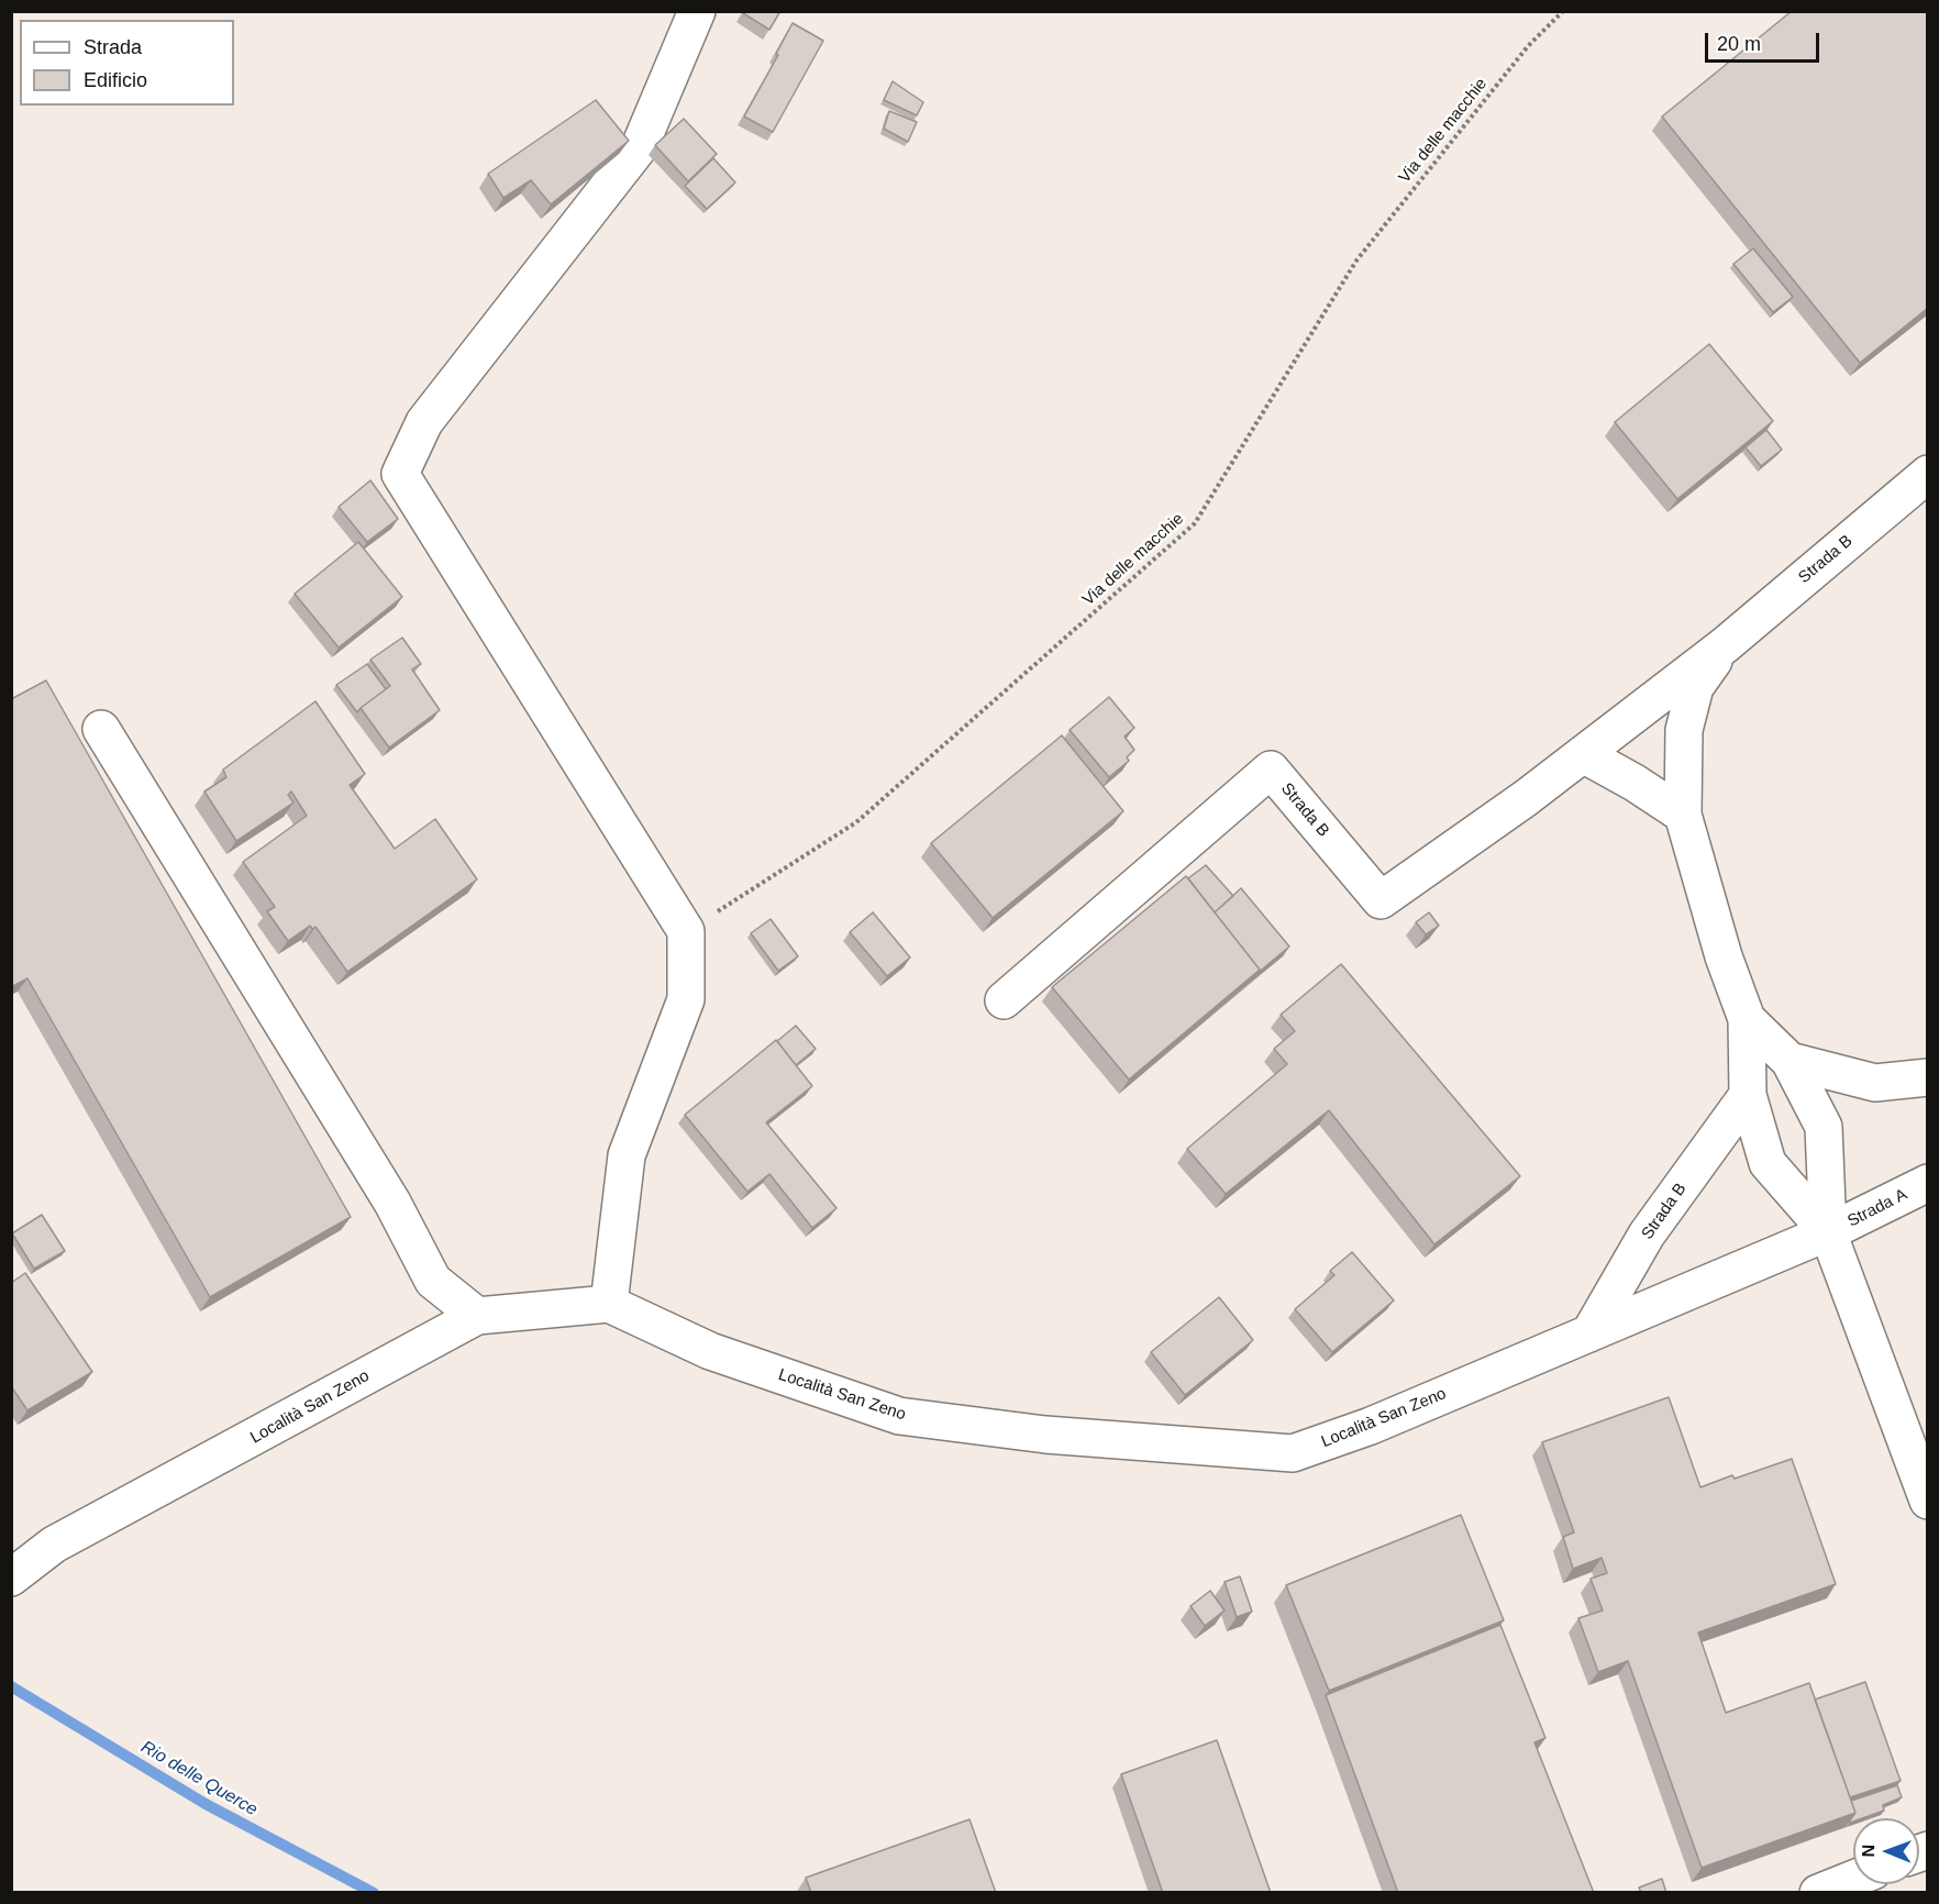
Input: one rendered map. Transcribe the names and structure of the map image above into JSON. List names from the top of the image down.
{
  "streets": {
    "street": ["Strada B", "Strada A", "Località San Zeno"],
    "path": ["Via delle macchie"]
  },
  "crossings": [
    ["Strada B", "Strada A"],
    ["Strada B", "Località San Zeno"],
    ["Strada A", "Località San Zeno"]
  ],
  "water": ["Rio delle Querce"],
  "legend": ["Strada", "Edificio"],
  "scale_bar": "20 m",
  "north": "left"
}
